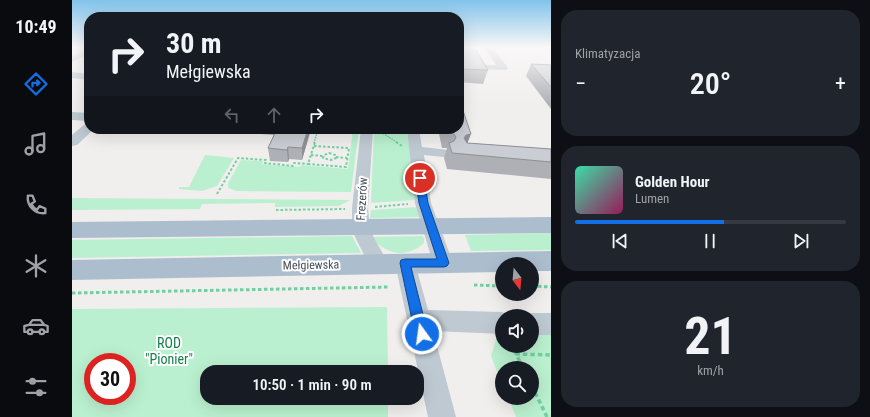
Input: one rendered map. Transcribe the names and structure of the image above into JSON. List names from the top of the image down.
{
  "streets": {
    "main road": ["Mełgiewska"],
    "street": ["Frezerów"]
  },
  "crossings": [
    ["Frezerów", "Mełgiewska"]
  ],
  "parks": ["ROD \"Pionier\""],
  "north": "bottom",
  "page": {
    "tabs": "10:49",
    "tile": [
      "Klimatyzacja",
      ["21", "km/h"]
    ],
    "turn": ["30 m", "Mełgiewska"],
    "heat": ["−", "20°", "+"],
    "song": ["Golden Hour", "Lumen"],
    "limit": "30",
    "trip": "10:50 · 1 min · 90 m"
  }
}
